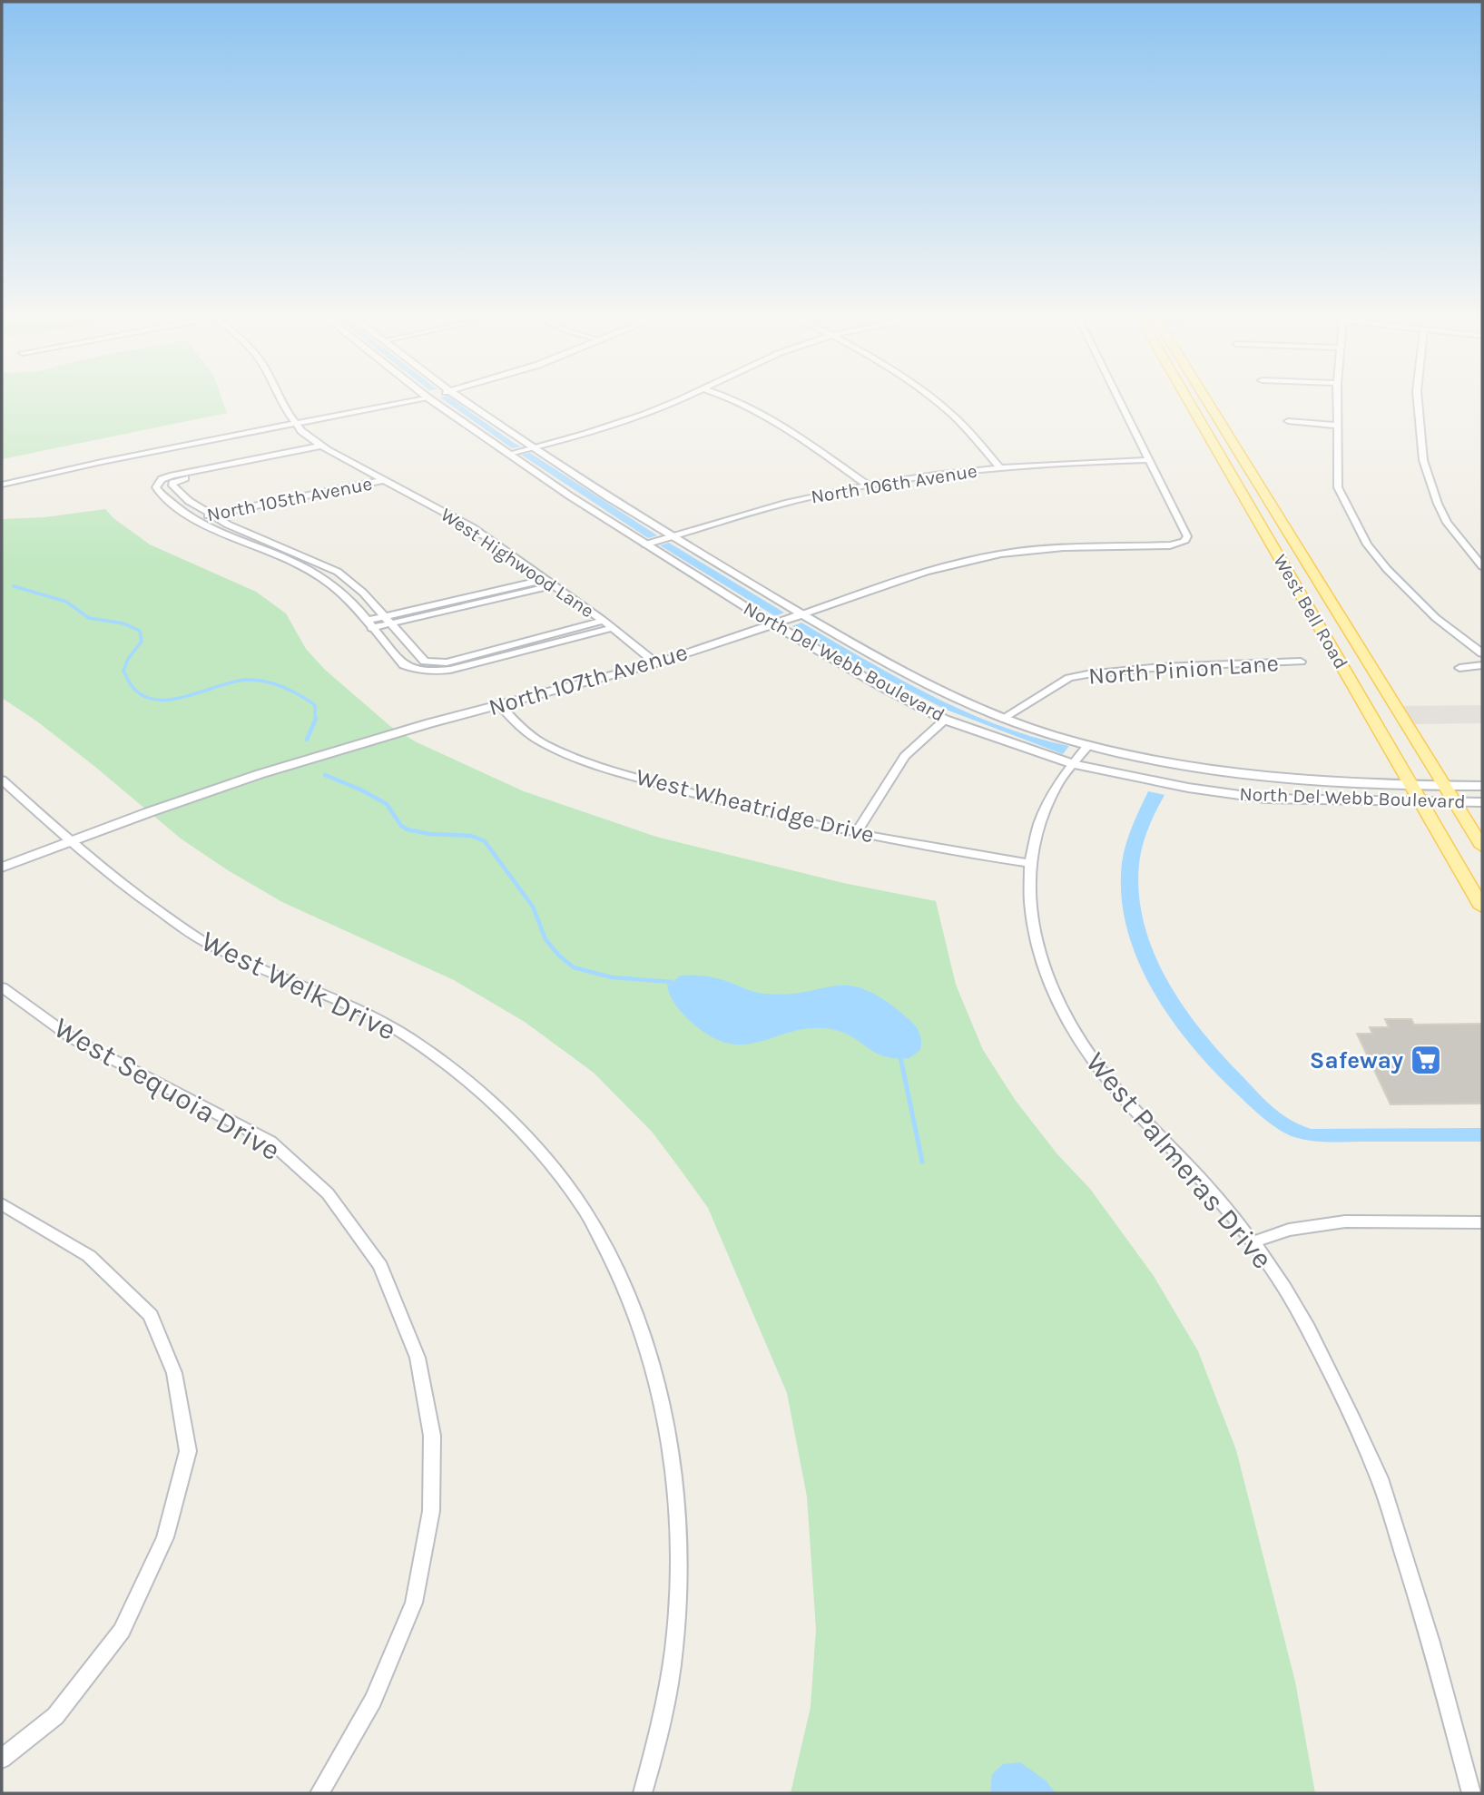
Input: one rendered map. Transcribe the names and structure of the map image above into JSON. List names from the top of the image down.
{
  "streets": {
    "main road": ["West Bell Road"],
    "street": [
      "North 106th Avenue",
      "North 105th Avenue",
      "West Highwood Lane",
      "North Del Webb Boulevard",
      "North Pinion Lane",
      "North 107th Avenue",
      "West Wheatridge Drive",
      "West Welk Drive",
      "West Sequoia Drive",
      "West Palmeras Drive"
    ]
  },
  "crossings": [
    ["North 106th Avenue", "North Del Webb Boulevard"],
    ["North 106th Avenue", "North 107th Avenue"],
    ["North 105th Avenue", "West Highwood Lane"],
    ["West Highwood Lane", "North 107th Avenue"],
    ["West Bell Road", "North Del Webb Boulevard"],
    ["North Del Webb Boulevard", "North Pinion Lane"],
    ["North Del Webb Boulevard", "North 107th Avenue"],
    ["North Del Webb Boulevard", "West Palmeras Drive"],
    ["North 107th Avenue", "West Wheatridge Drive"],
    ["North 107th Avenue", "West Welk Drive"],
    ["West Wheatridge Drive", "West Palmeras Drive"]
  ],
  "places": {
    "supermarket": ["Safeway"]
  }
}
